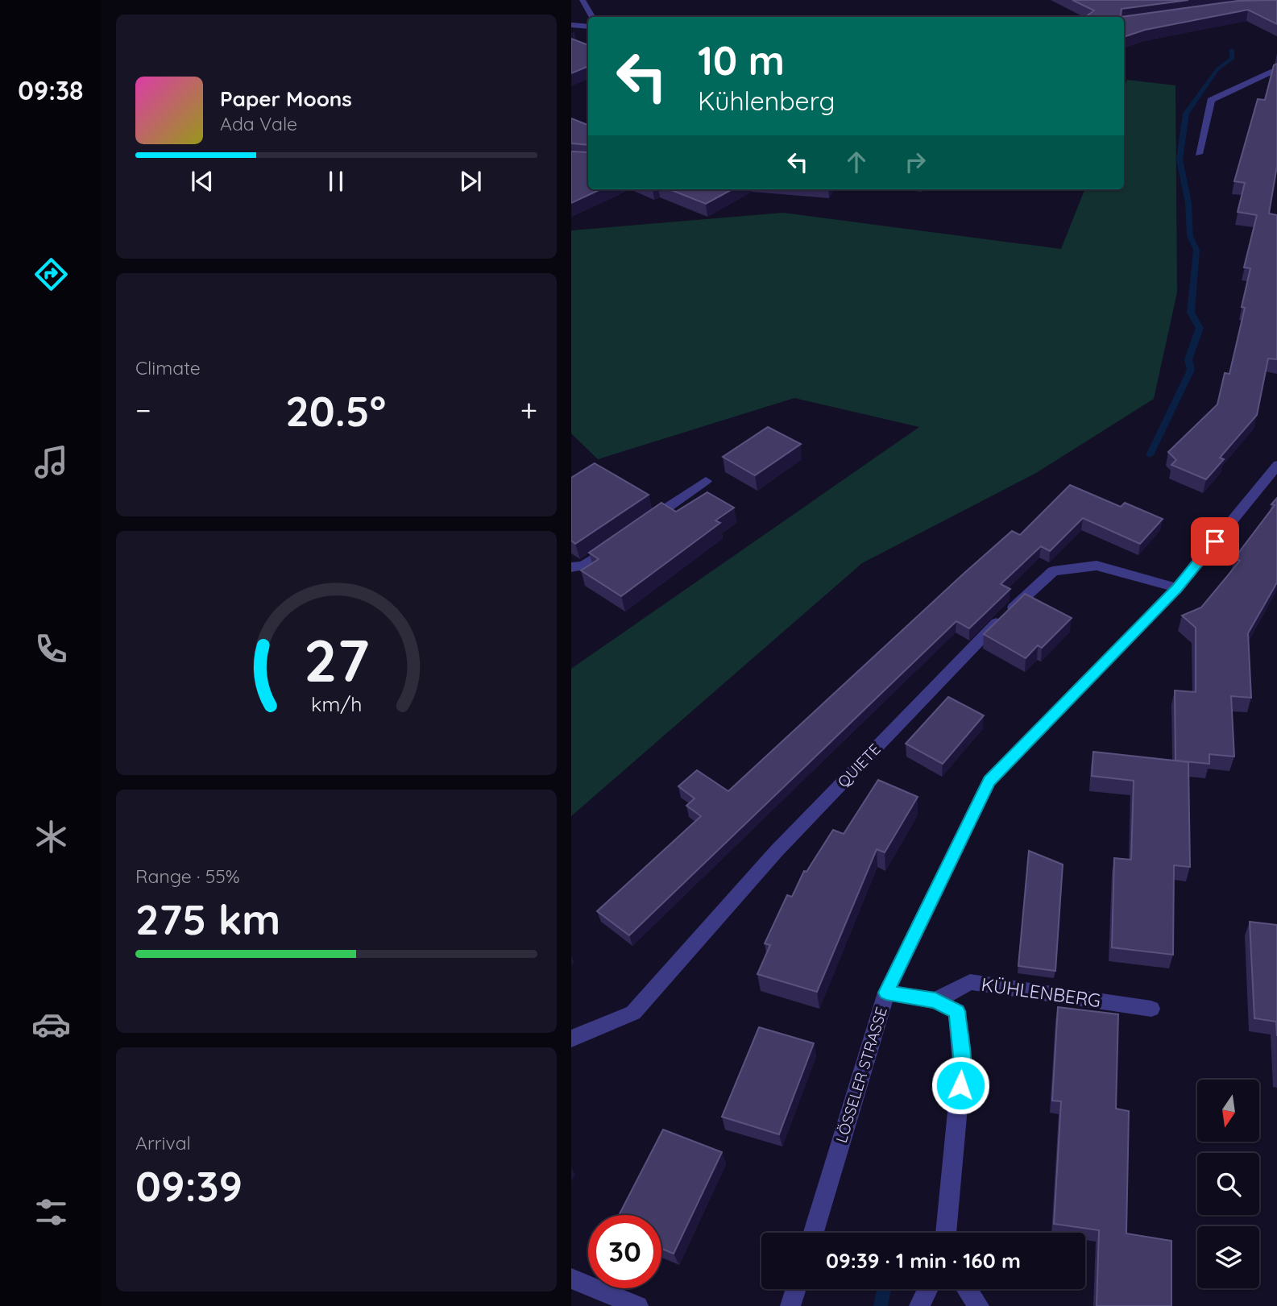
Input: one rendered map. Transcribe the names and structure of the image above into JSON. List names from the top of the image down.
{
  "streets": {
    "street": ["QUIETE", "KÜHLENBERG", "LÖSSELER STRASSE"]
  },
  "crossings": [
    ["QUIETE", "LÖSSELER STRASSE"]
  ],
  "north": "bottom",
  "page": {
    "tabs": "09:38",
    "turn": ["10 m", "Kühlenberg"],
    "song": ["Paper Moons", "Ada Vale"],
    "tile": [
      "Climate",
      ["Range · 55%", "275 km"],
      ["Arrival", "09:39"]
    ],
    "heat": ["−", "20.5°", "+"],
    "limit": "30",
    "trip": "09:39 · 1 min · 160 m",
    "gauge": ["27", "km/h"]
  }
}
